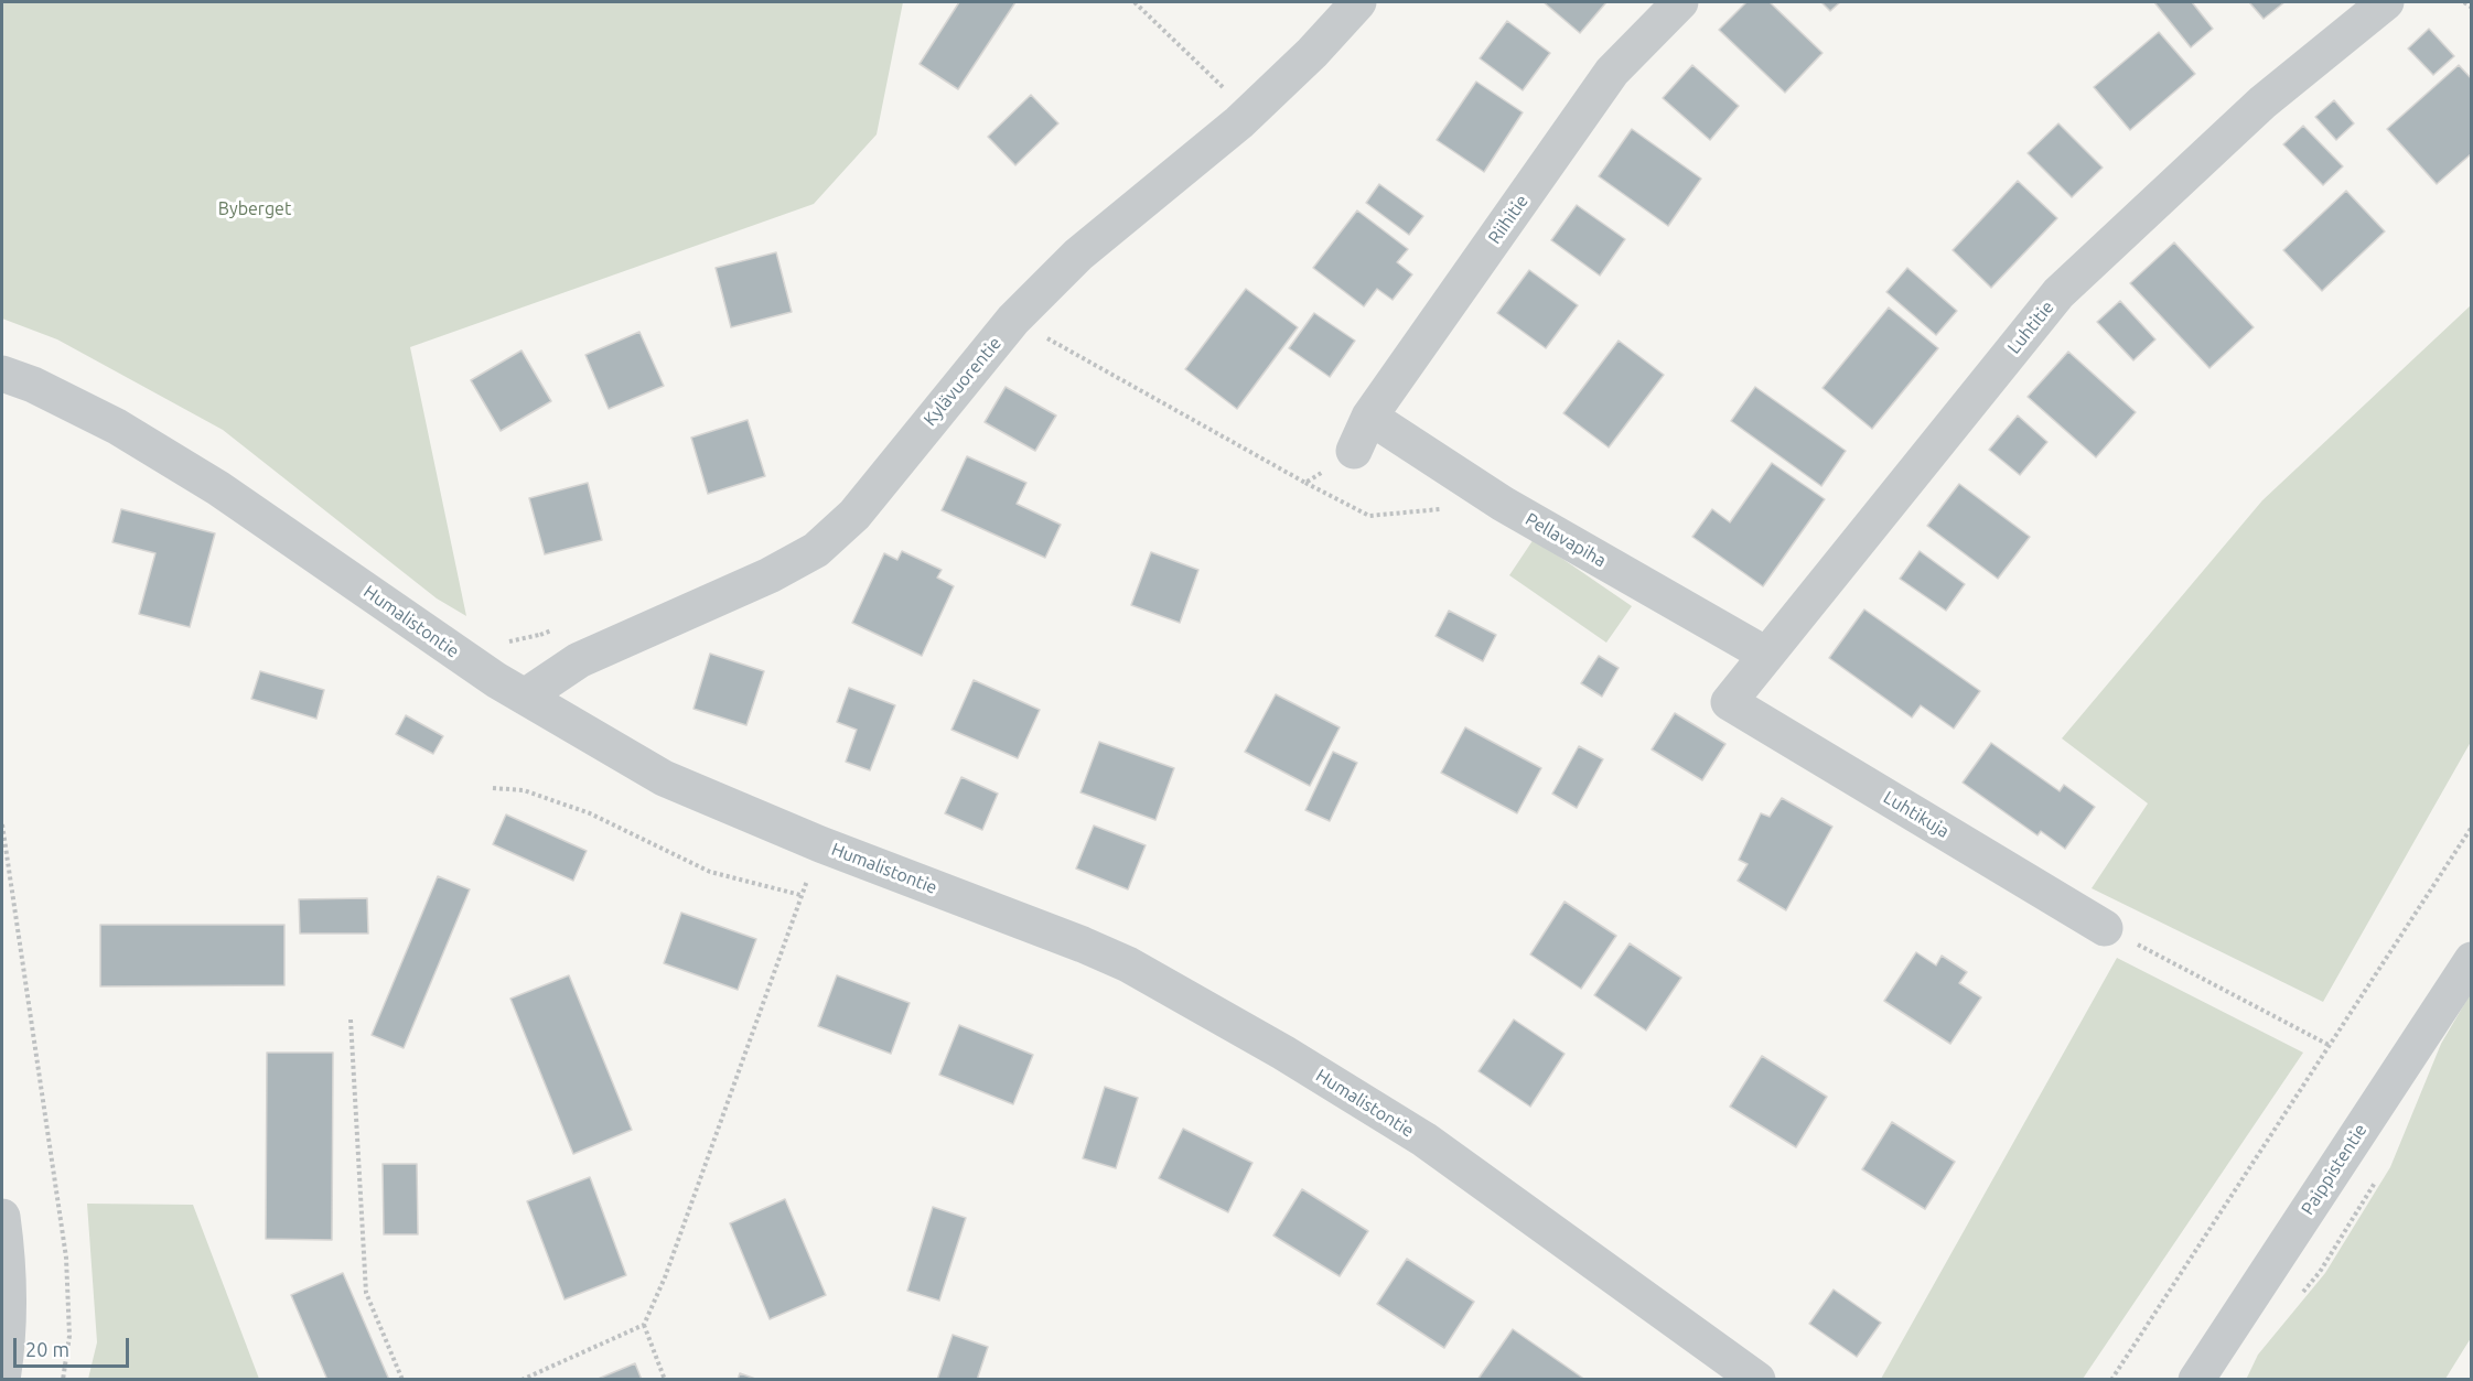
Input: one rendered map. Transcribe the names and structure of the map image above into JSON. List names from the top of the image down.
{
  "streets": {
    "street": [
      "Riihitie",
      "Luhtitie",
      "Kylävuorentie",
      "Pellavapiha",
      "Humalistontie",
      "Luhtikuja",
      "Paippistentie"
    ]
  },
  "crossings": [
    ["Riihitie", "Pellavapiha"],
    ["Luhtitie", "Pellavapiha"],
    ["Luhtitie", "Luhtikuja"],
    ["Kylävuorentie", "Humalistontie"]
  ],
  "parks": ["Byberget"],
  "scale_bar": "20 m"
}
